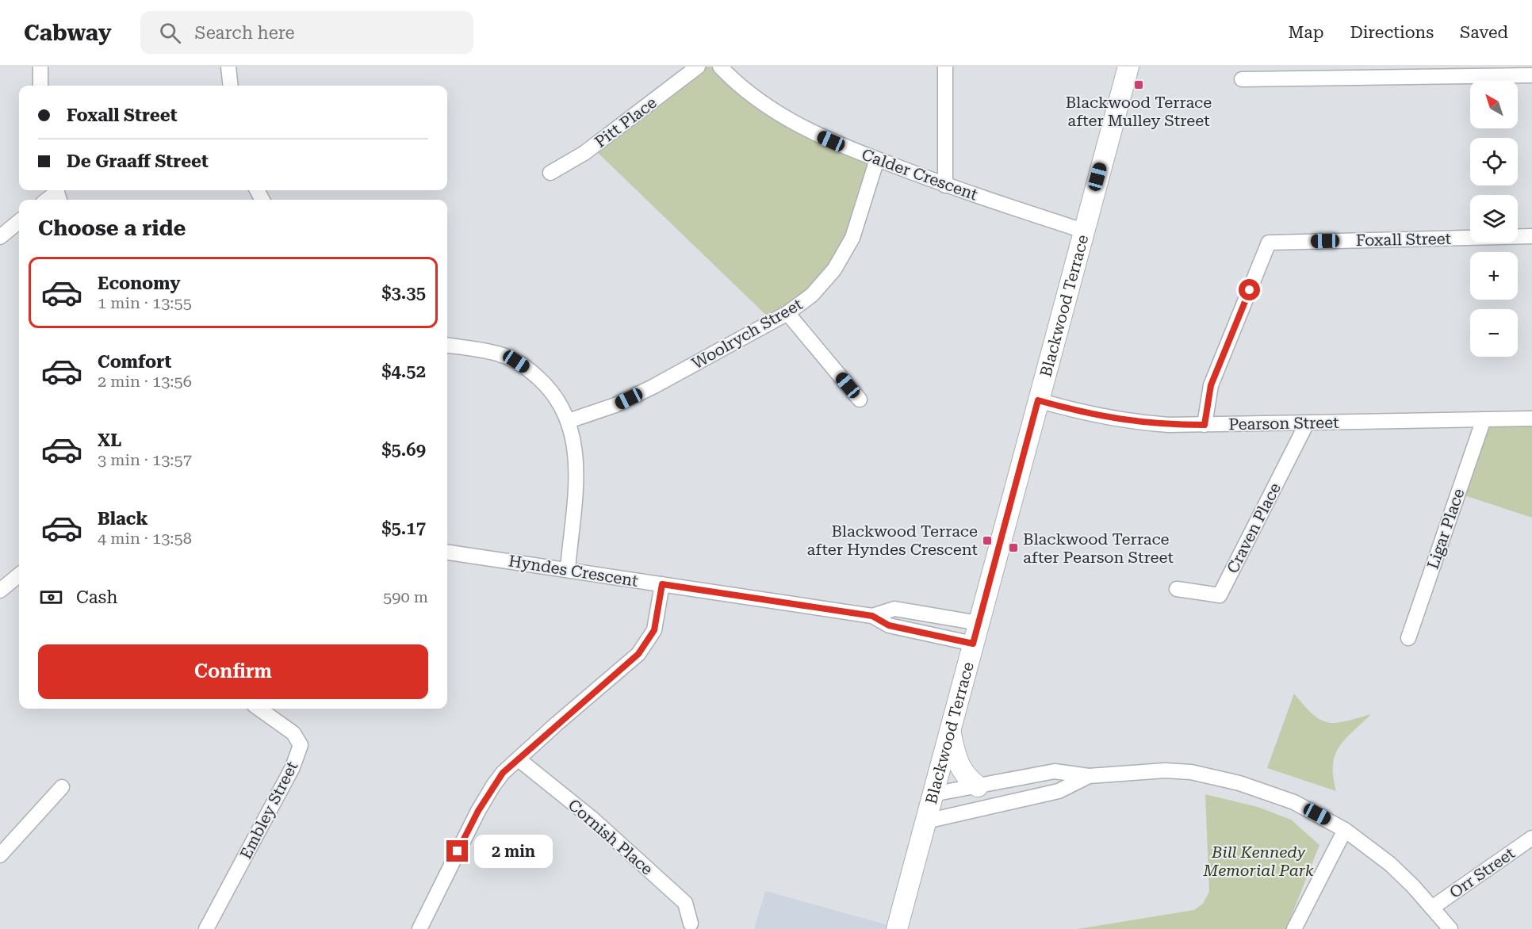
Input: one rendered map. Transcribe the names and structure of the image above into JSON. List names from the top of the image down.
{
  "streets": {
    "street": [
      "Pitt Place",
      "Calder Crescent",
      "Foxall Street",
      "Blackwood Terrace",
      "Woolrych Street",
      "Pearson Street",
      "Craven Place",
      "Ligar Place",
      "Hyndes Crescent",
      "Embley Street",
      "Cornish Place",
      "Orr Street"
    ]
  },
  "crossings": [
    ["Calder Crescent", "Blackwood Terrace"],
    ["Calder Crescent", "Woolrych Street"],
    ["Foxall Street", "Pearson Street"],
    ["Blackwood Terrace", "Pearson Street"],
    ["Blackwood Terrace", "Hyndes Crescent"],
    ["Pearson Street", "Craven Place"],
    ["Pearson Street", "Ligar Place"]
  ],
  "parks": ["Bill Kennedy Memorial Park"],
  "places": {
    "transit": ["Blackwood Terrace after Mulley Street", "Blackwood Terrace after Hyndes Crescent", "Blackwood Terrace after Pearson Street"]
  },
  "north": "top left",
  "page": {
    "header": "Cabway",
    "search": "Search here",
    "nav": ["Map", "Directions", "Saved"],
    "map_buttons": ["+", "−"],
    "banner": ["Foxall Street", "De Graaff Street"],
    "heading": "Choose a ride",
    "list": [
      {
        "name": "Economy",
        "note": "1 min · 13:55",
        "value": "$3.35"
      },
      {
        "name": "Comfort",
        "note": "2 min · 13:56",
        "value": "$4.52"
      },
      {
        "name": "XL",
        "note": "3 min · 13:57",
        "value": "$5.69"
      },
      {
        "name": "Black",
        "note": "4 min · 13:58",
        "value": "$5.17"
      }
    ],
    "pay": ["Cash", "590 m"],
    "buttons": "Confirm",
    "bubble": "2 min"
  }
}
